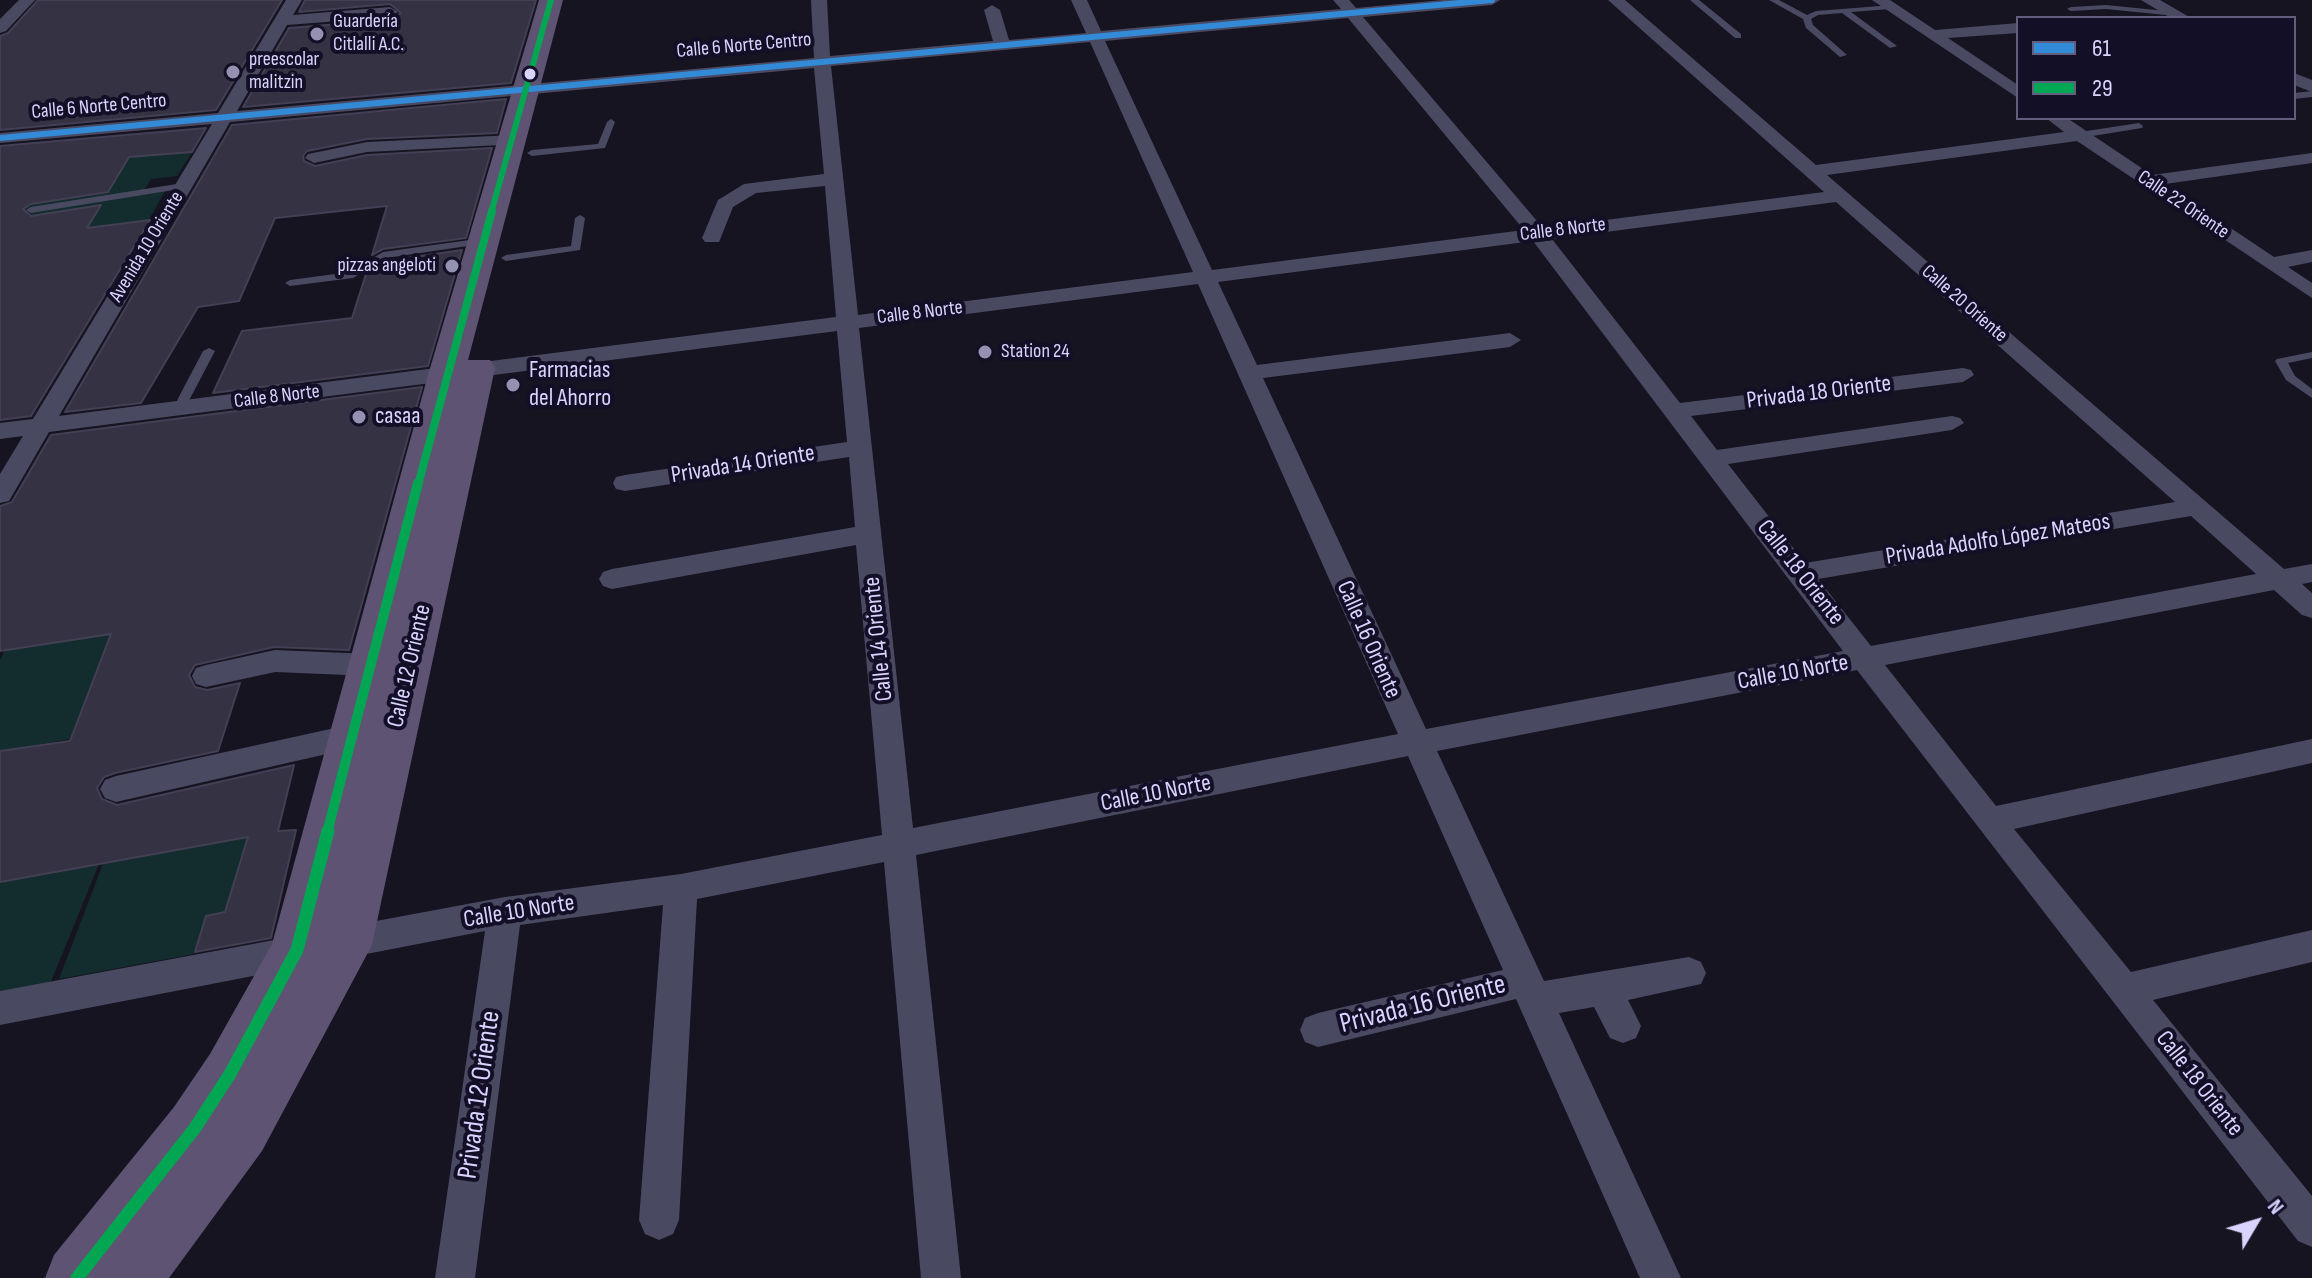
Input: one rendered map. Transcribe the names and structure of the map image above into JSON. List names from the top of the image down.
{
  "streets": {
    "main road": ["Calle 12 Oriente"],
    "street": [
      "Calle 6 Norte Centro",
      "Calle 22 Oriente",
      "Calle 8 Norte",
      "Avenida 10 Oriente",
      "Calle 20 Oriente",
      "Privada 18 Oriente",
      "Privada 14 Oriente",
      "Privada Adolfo López Mateos",
      "Calle 18 Oriente",
      "Calle 14 Oriente",
      "Calle 16 Oriente",
      "Calle 10 Norte",
      "Privada 16 Oriente",
      "Privada 12 Oriente"
    ]
  },
  "crossings": [
    ["Calle 6 Norte Centro", "Avenida 10 Oriente"],
    ["Calle 6 Norte Centro", "Calle 18 Oriente"],
    ["Calle 6 Norte Centro", "Calle 14 Oriente"],
    ["Calle 6 Norte Centro", "Calle 16 Oriente"],
    ["Calle 6 Norte Centro", "Calle 12 Oriente"],
    ["Calle 8 Norte", "Avenida 10 Oriente"],
    ["Calle 8 Norte", "Calle 20 Oriente"],
    ["Calle 8 Norte", "Calle 18 Oriente"],
    ["Calle 8 Norte", "Calle 14 Oriente"],
    ["Calle 8 Norte", "Calle 16 Oriente"],
    ["Calle 8 Norte", "Calle 12 Oriente"],
    ["Calle 20 Oriente", "Privada Adolfo López Mateos"],
    ["Calle 20 Oriente", "Calle 10 Norte"],
    ["Privada 18 Oriente", "Calle 18 Oriente"],
    ["Privada 14 Oriente", "Calle 14 Oriente"],
    ["Privada Adolfo López Mateos", "Calle 18 Oriente"],
    ["Calle 18 Oriente", "Calle 10 Norte"],
    ["Calle 14 Oriente", "Calle 10 Norte"],
    ["Calle 16 Oriente", "Calle 10 Norte"],
    ["Calle 16 Oriente", "Privada 16 Oriente"],
    ["Calle 12 Oriente", "Calle 10 Norte"],
    ["Calle 10 Norte", "Privada 12 Oriente"]
  ],
  "places": [
    "Guardería Citlalli A.C.",
    "preescolar malitzin",
    "pizzas angeloti",
    "Station 24",
    "Farmacias del Ahorro",
    "casaa"
  ],
  "lines": ["transit line 61", "transit line 29"],
  "legend": ["61", "29"],
  "north": "top right"
}
